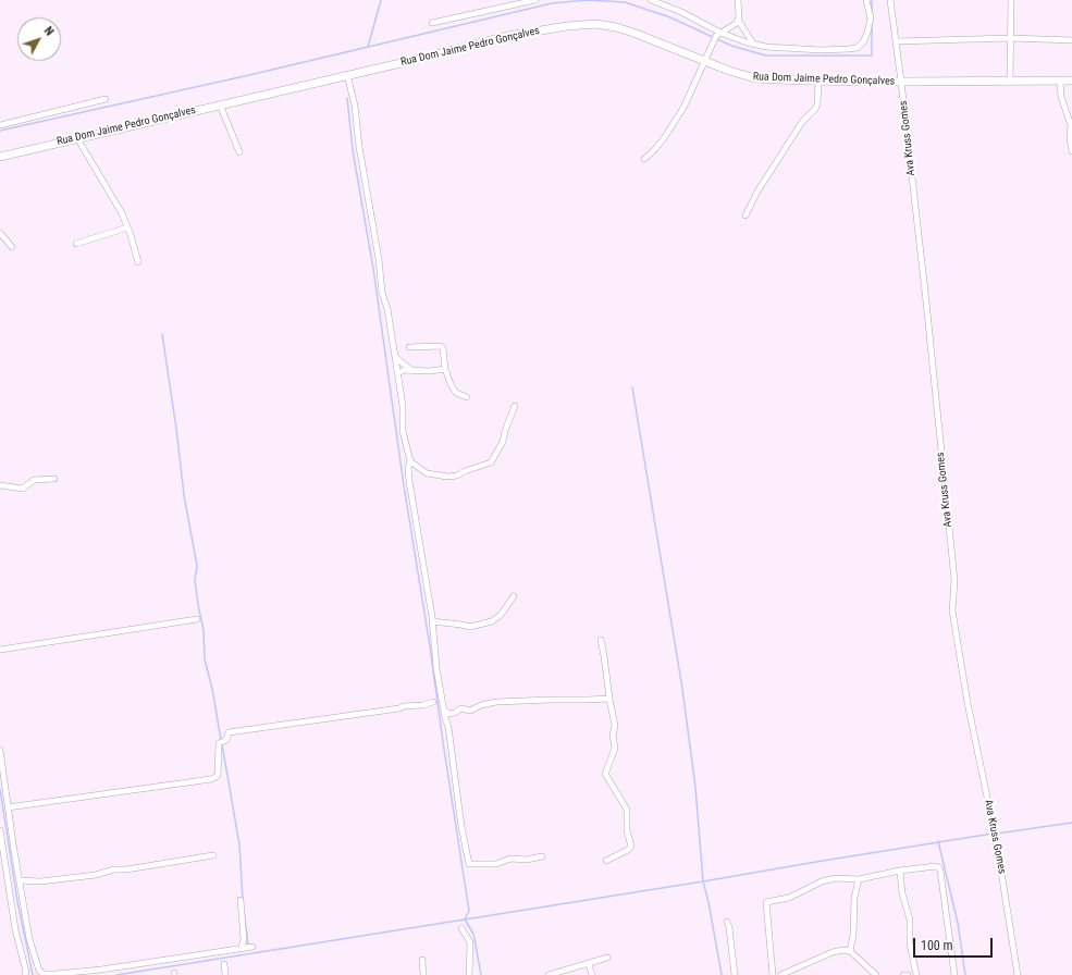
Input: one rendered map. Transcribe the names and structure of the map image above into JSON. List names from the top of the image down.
{
  "streets": {
    "main road": ["Rua Dom Jaime Pedro Gonçalves"],
    "street": ["Ava Kruss Gomes"]
  },
  "crossings": [
    ["Rua Dom Jaime Pedro Gonçalves", "Ava Kruss Gomes"]
  ],
  "scale_bar": "100 m",
  "north": "top right"
}
